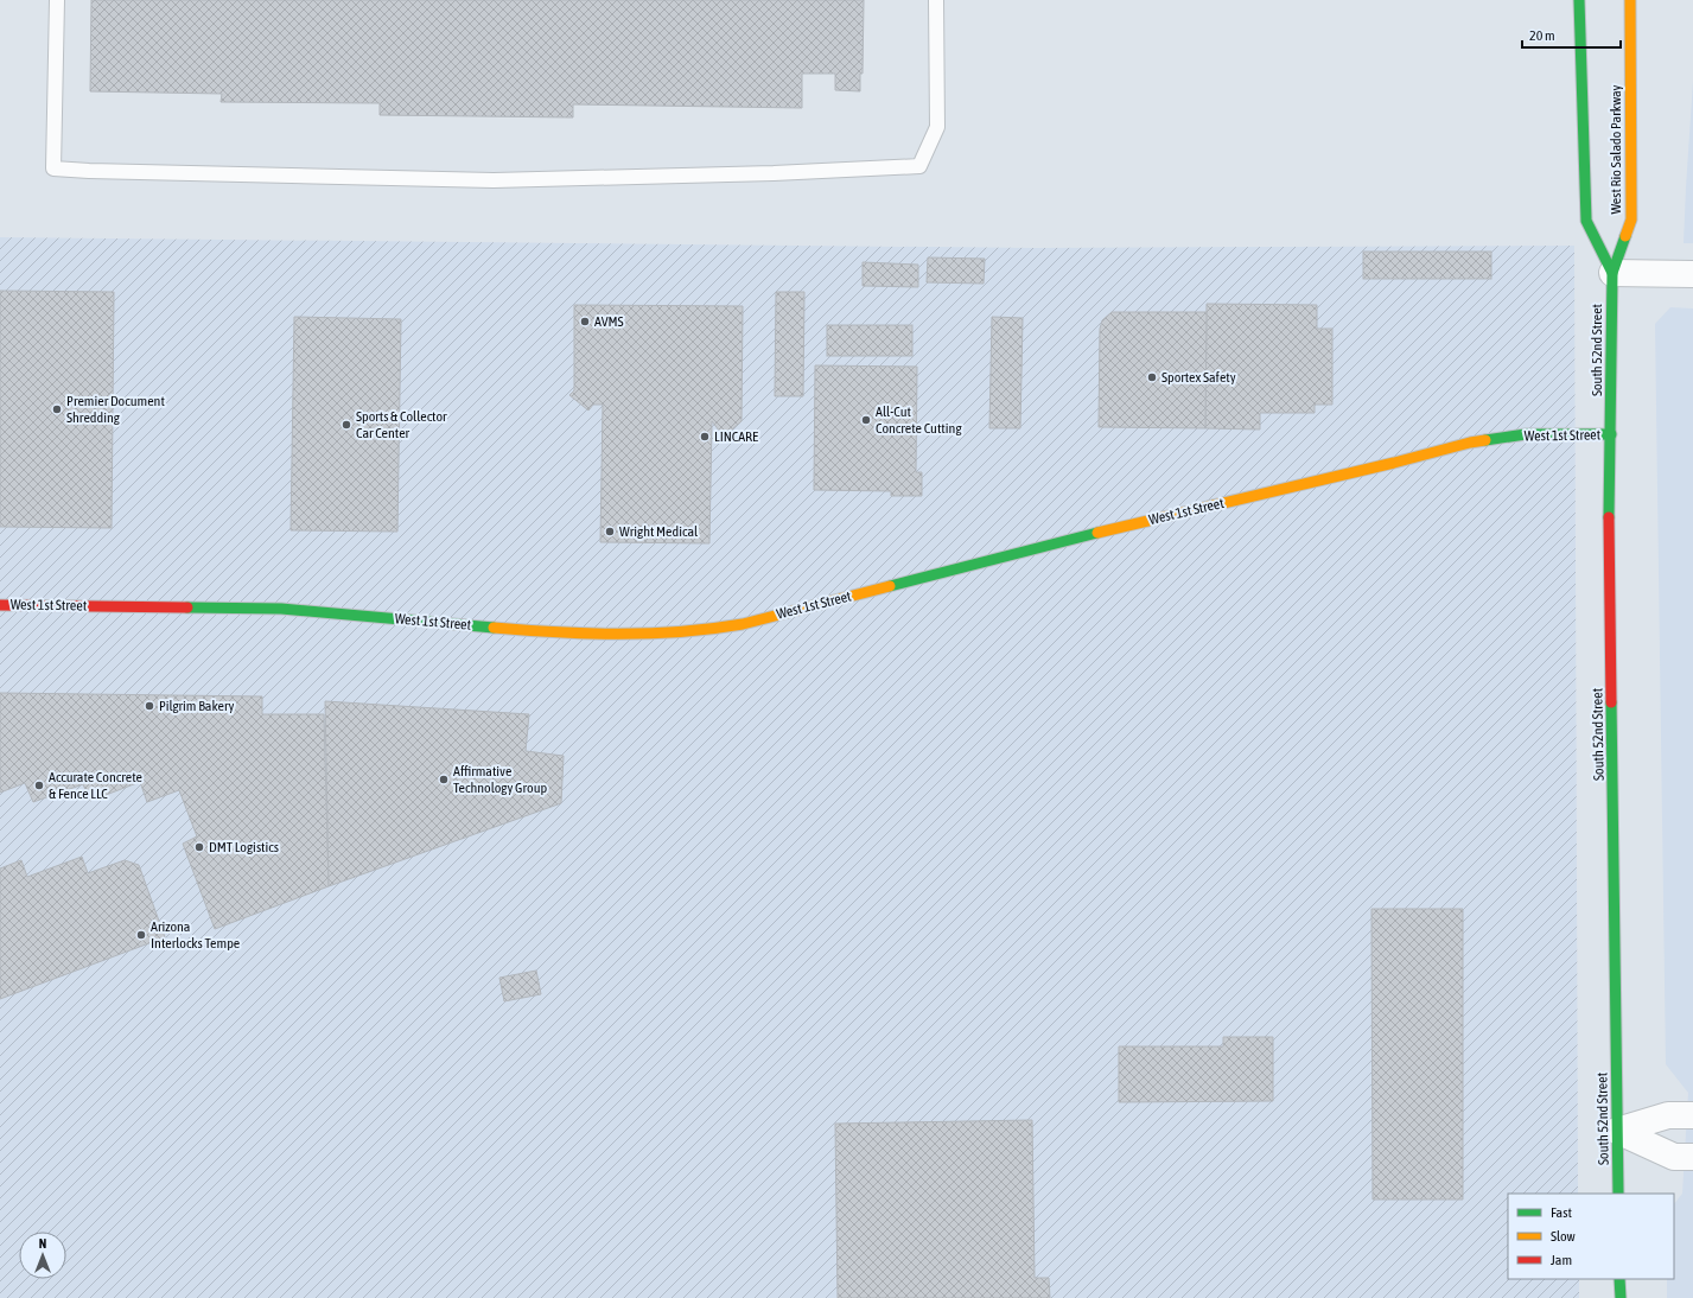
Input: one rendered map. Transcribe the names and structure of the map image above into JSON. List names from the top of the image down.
{
  "streets": {
    "street": ["West Rio Salado Parkway", "South 52nd Street", "West 1st Street"]
  },
  "crossings": [
    ["West Rio Salado Parkway", "South 52nd Street"],
    ["South 52nd Street", "West 1st Street"]
  ],
  "places": [
    "AVMS",
    "Sportex Safety",
    "Premier Document Shredding",
    "All-Cut Concrete Cutting",
    "Sports & Collector Car Center",
    "LINCARE",
    "Wright Medical",
    "Pilgrim Bakery",
    "Affirmative Technology Group",
    "Accurate Concrete & Fence LLC",
    "DMT Logistics",
    "Arizona Interlocks Tempe"
  ],
  "legend": ["Fast", "Slow", "Jam"],
  "scale_bar": "20 m",
  "north": "top"
}
